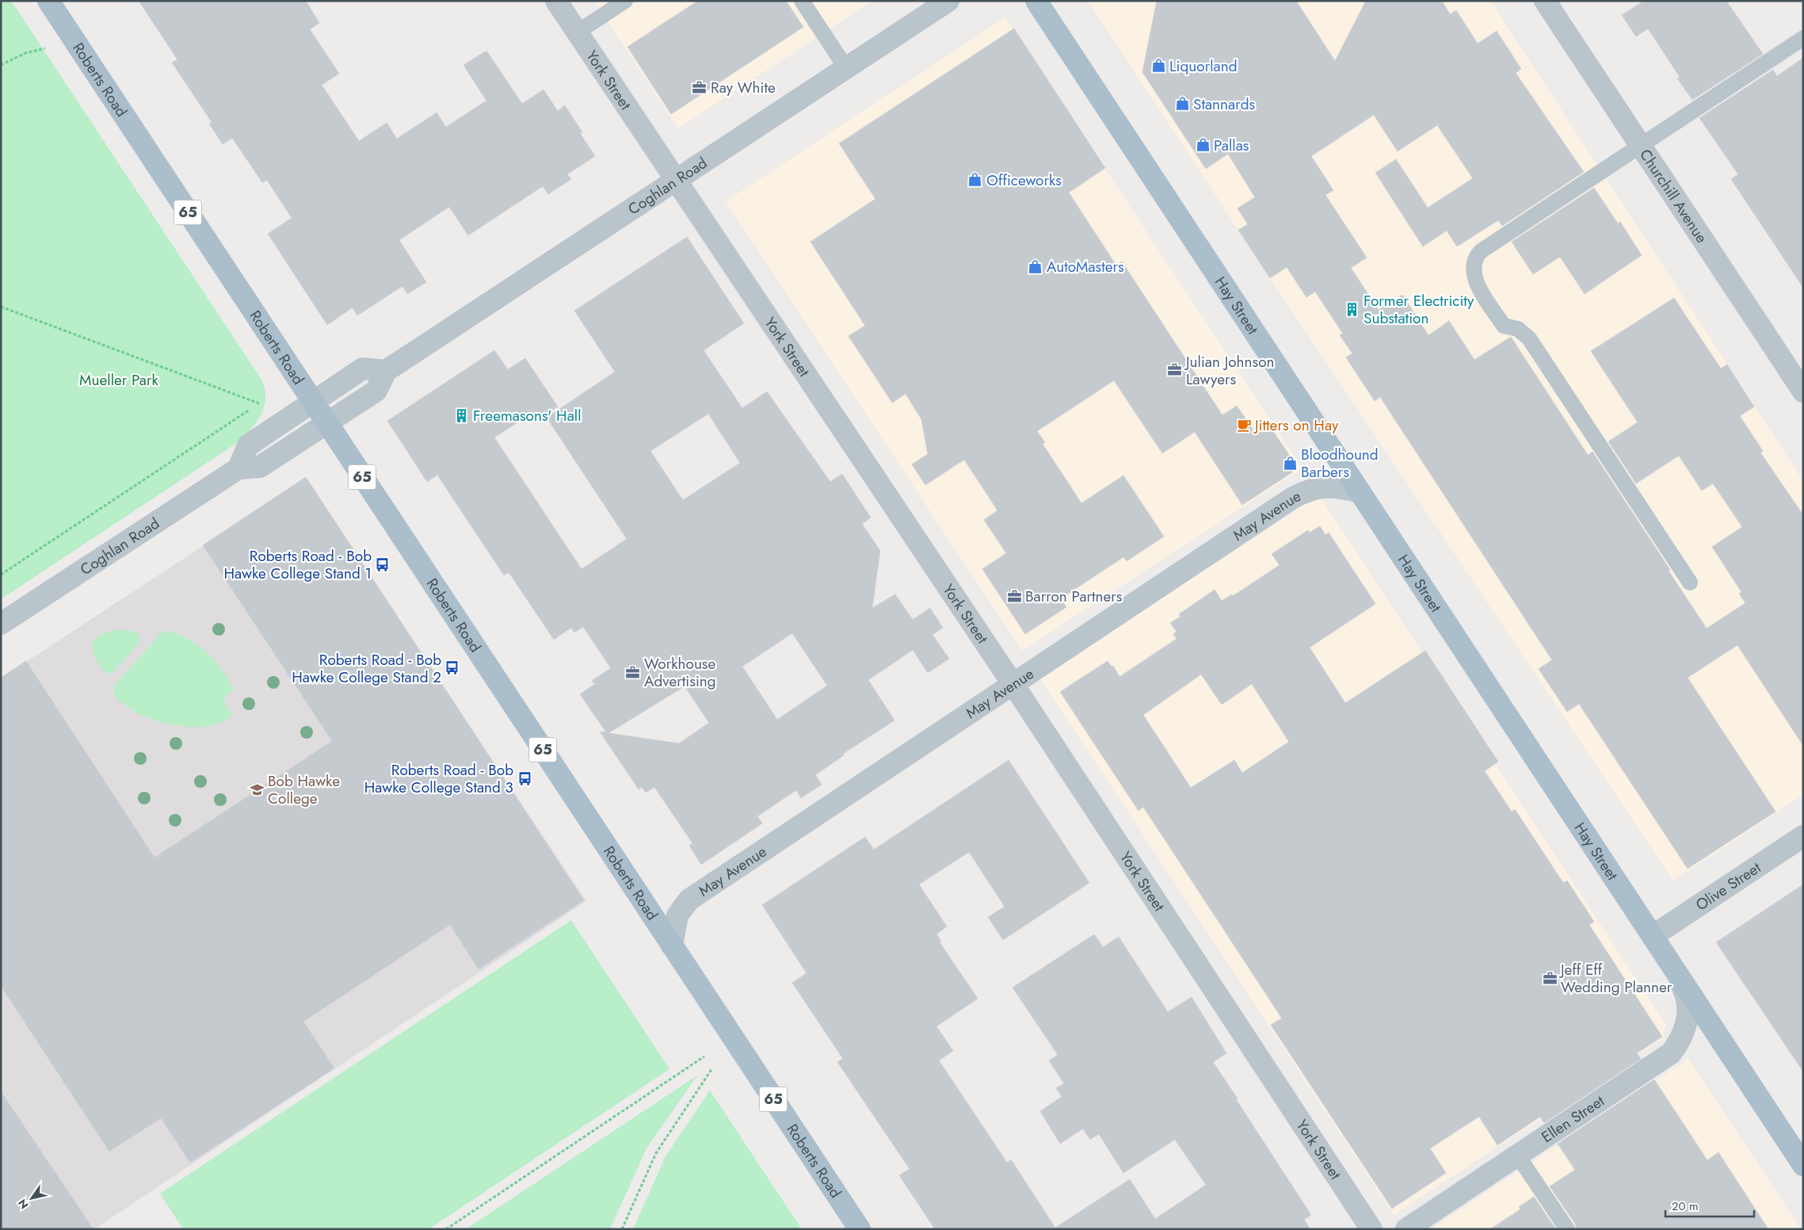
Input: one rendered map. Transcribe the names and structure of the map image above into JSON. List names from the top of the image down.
{
  "streets": {
    "main road": ["Roberts Road", "65", "Hay Street"],
    "street": [
      "York Street",
      "Coghlan Road",
      "Churchill Avenue",
      "May Avenue",
      "Olive Street",
      "Ellen Street"
    ]
  },
  "crossings": [
    ["Roberts Road", "Coghlan Road"],
    ["Roberts Road", "May Avenue"],
    ["York Street", "Coghlan Road"],
    ["York Street", "May Avenue"],
    ["Hay Street", "May Avenue"],
    ["Hay Street", "Olive Street"],
    ["Hay Street", "Ellen Street"]
  ],
  "parks": ["Mueller Park"],
  "places": {
    "shop": [
      "Liquorland",
      "Stannards",
      "Pallas",
      "Officeworks",
      "AutoMasters",
      "Bloodhound Barbers"
    ],
    "office": [
      "Ray White",
      "Julian Johnson Lawyers",
      "Barron Partners",
      "Workhouse Advertising",
      "Jeff Eff Wedding Planner"
    ],
    "building": ["Former Electricity Substation", "Freemasons' Hall"],
    "cafe": ["Jitters on Hay"],
    "bus stop": ["Roberts Road - Bob Hawke College Stand 1", "Roberts Road - Bob Hawke College Stand 2", "Roberts Road - Bob Hawke College Stand 3"],
    "school or university": ["Bob Hawke College"]
  },
  "scale_bar": "20 m",
  "north": "bottom left"
}
